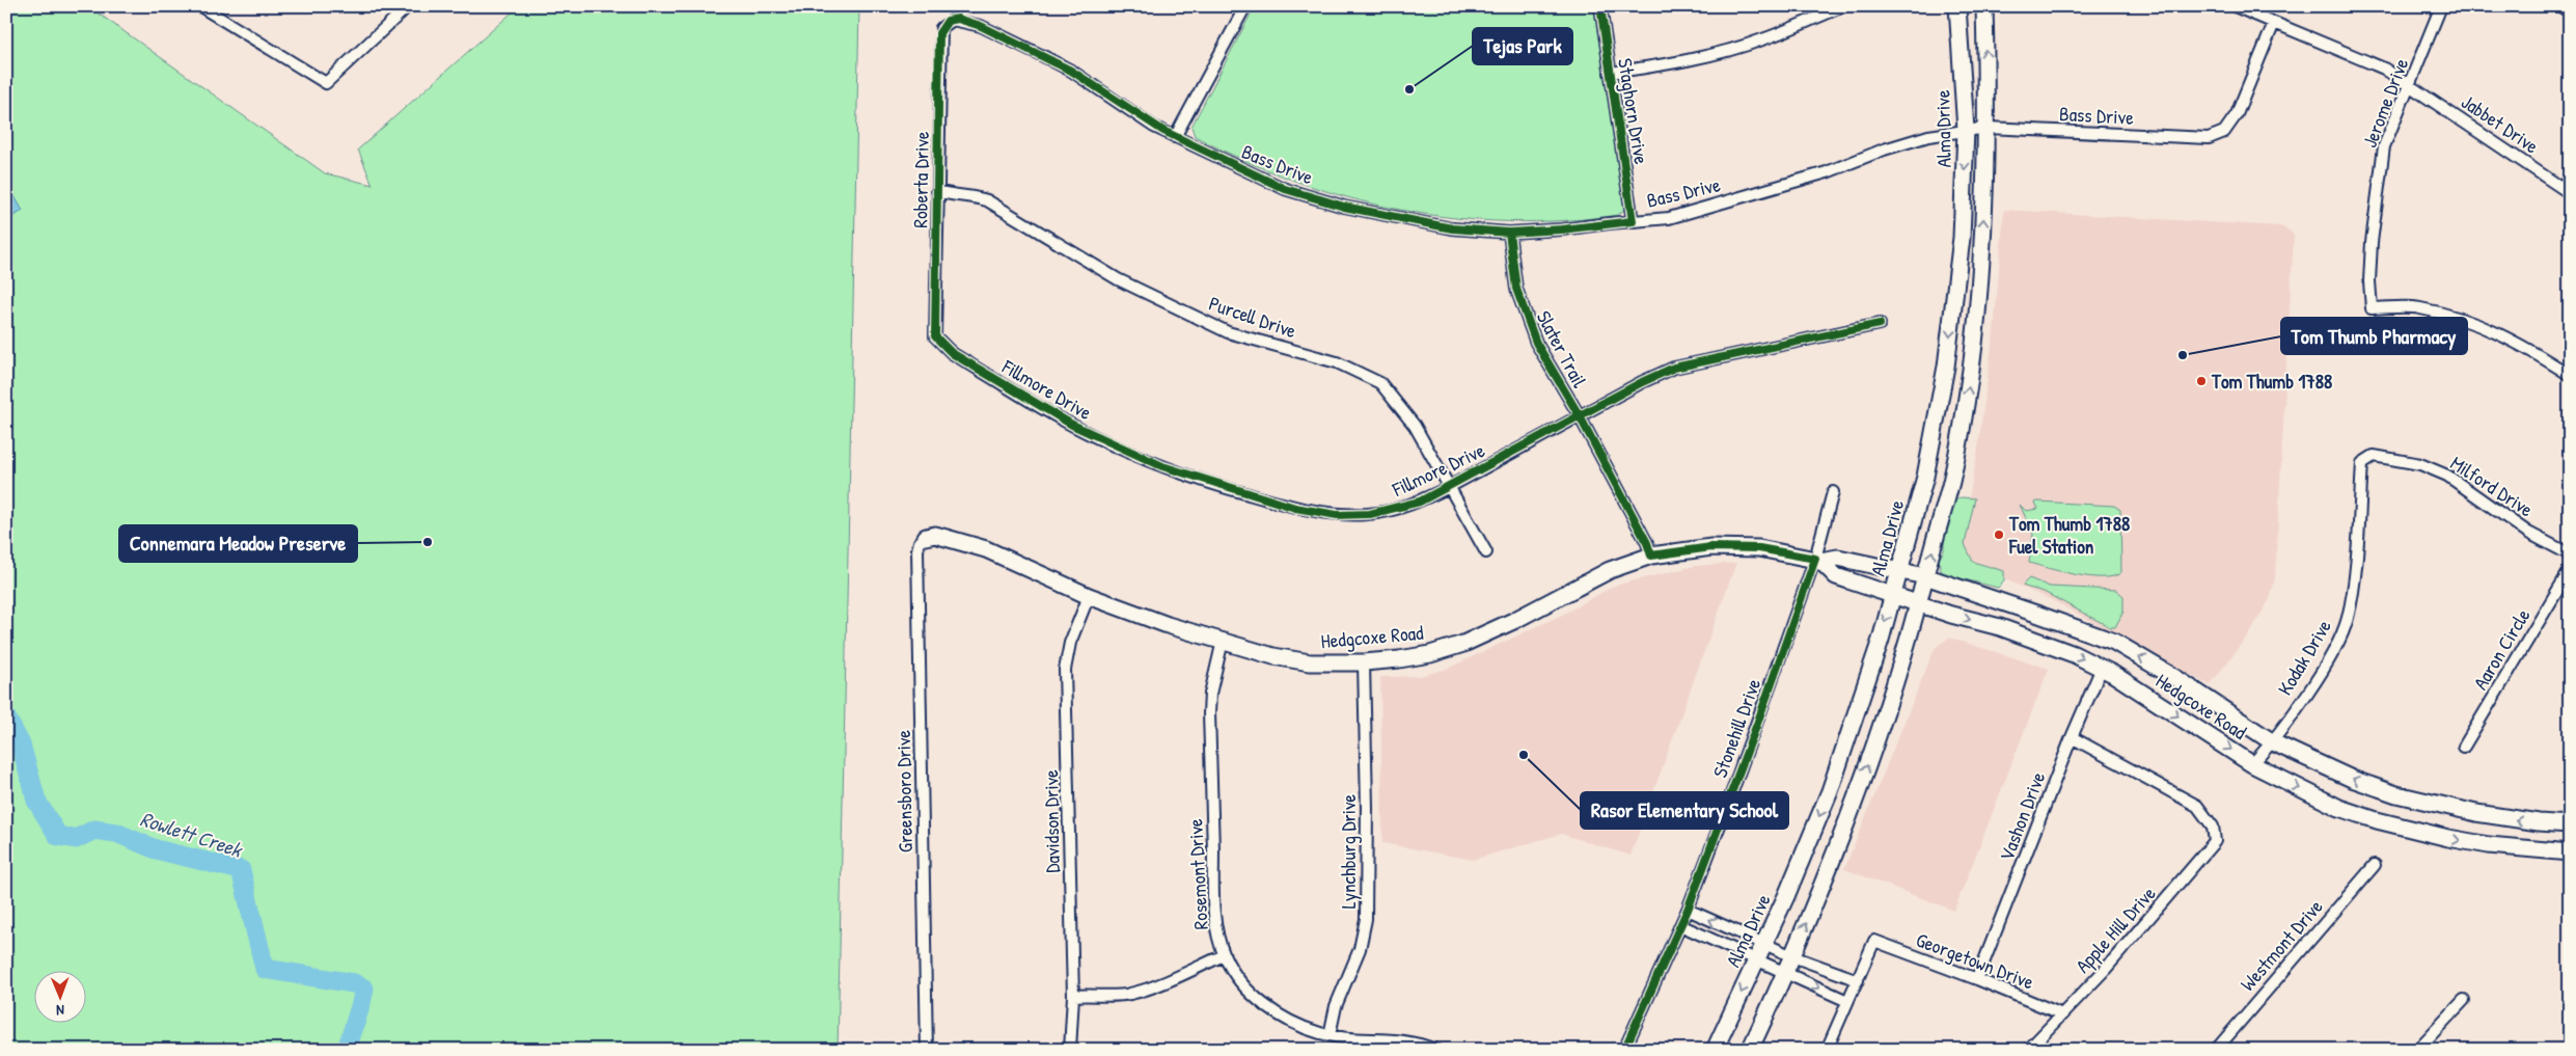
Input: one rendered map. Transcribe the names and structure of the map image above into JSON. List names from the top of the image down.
{
  "streets": {
    "main road": ["Alma Drive", "Hedgcoxe Road"],
    "street": [
      "Jerome Drive",
      "Staghorn Drive",
      "Bass Drive",
      "Jabbet Drive",
      "Roberta Drive",
      "Purcell Drive",
      "Slater Trail",
      "Fillmore Drive",
      "Milford Drive",
      "Aaron Circle",
      "Kodak Drive",
      "Stonehill Drive",
      "Greensboro Drive",
      "Vashon Drive",
      "Davidson Drive",
      "Lynchburg Drive",
      "Rosemont Drive",
      "Apple Hill Drive",
      "Westmont Drive",
      "Georgetown Drive"
    ]
  },
  "crossings": [
    ["Jerome Drive", "Jabbet Drive"],
    ["Staghorn Drive", "Bass Drive"],
    ["Bass Drive", "Jabbet Drive"],
    ["Bass Drive", "Alma Drive"],
    ["Bass Drive", "Roberta Drive"],
    ["Bass Drive", "Slater Trail"],
    ["Alma Drive", "Hedgcoxe Road"],
    ["Roberta Drive", "Purcell Drive"],
    ["Roberta Drive", "Fillmore Drive"],
    ["Purcell Drive", "Fillmore Drive"],
    ["Slater Trail", "Fillmore Drive"],
    ["Slater Trail", "Hedgcoxe Road"],
    ["Milford Drive", "Kodak Drive"],
    ["Hedgcoxe Road", "Kodak Drive"],
    ["Hedgcoxe Road", "Stonehill Drive"],
    ["Hedgcoxe Road", "Greensboro Drive"],
    ["Hedgcoxe Road", "Vashon Drive"],
    ["Hedgcoxe Road", "Davidson Drive"],
    ["Hedgcoxe Road", "Lynchburg Drive"],
    ["Hedgcoxe Road", "Rosemont Drive"],
    ["Vashon Drive", "Apple Hill Drive"],
    ["Vashon Drive", "Georgetown Drive"],
    ["Lynchburg Drive", "Rosemont Drive"],
    ["Apple Hill Drive", "Georgetown Drive"]
  ],
  "water": ["Rowlett Creek"],
  "places": [
    "Tejas Park",
    "Tom Thumb Pharmacy",
    "Tom Thumb 1788",
    "Tom Thumb 1788 Fuel Station",
    "Connemara Meadow Preserve",
    "Rasor Elementary School"
  ],
  "north": "bottom"
}
